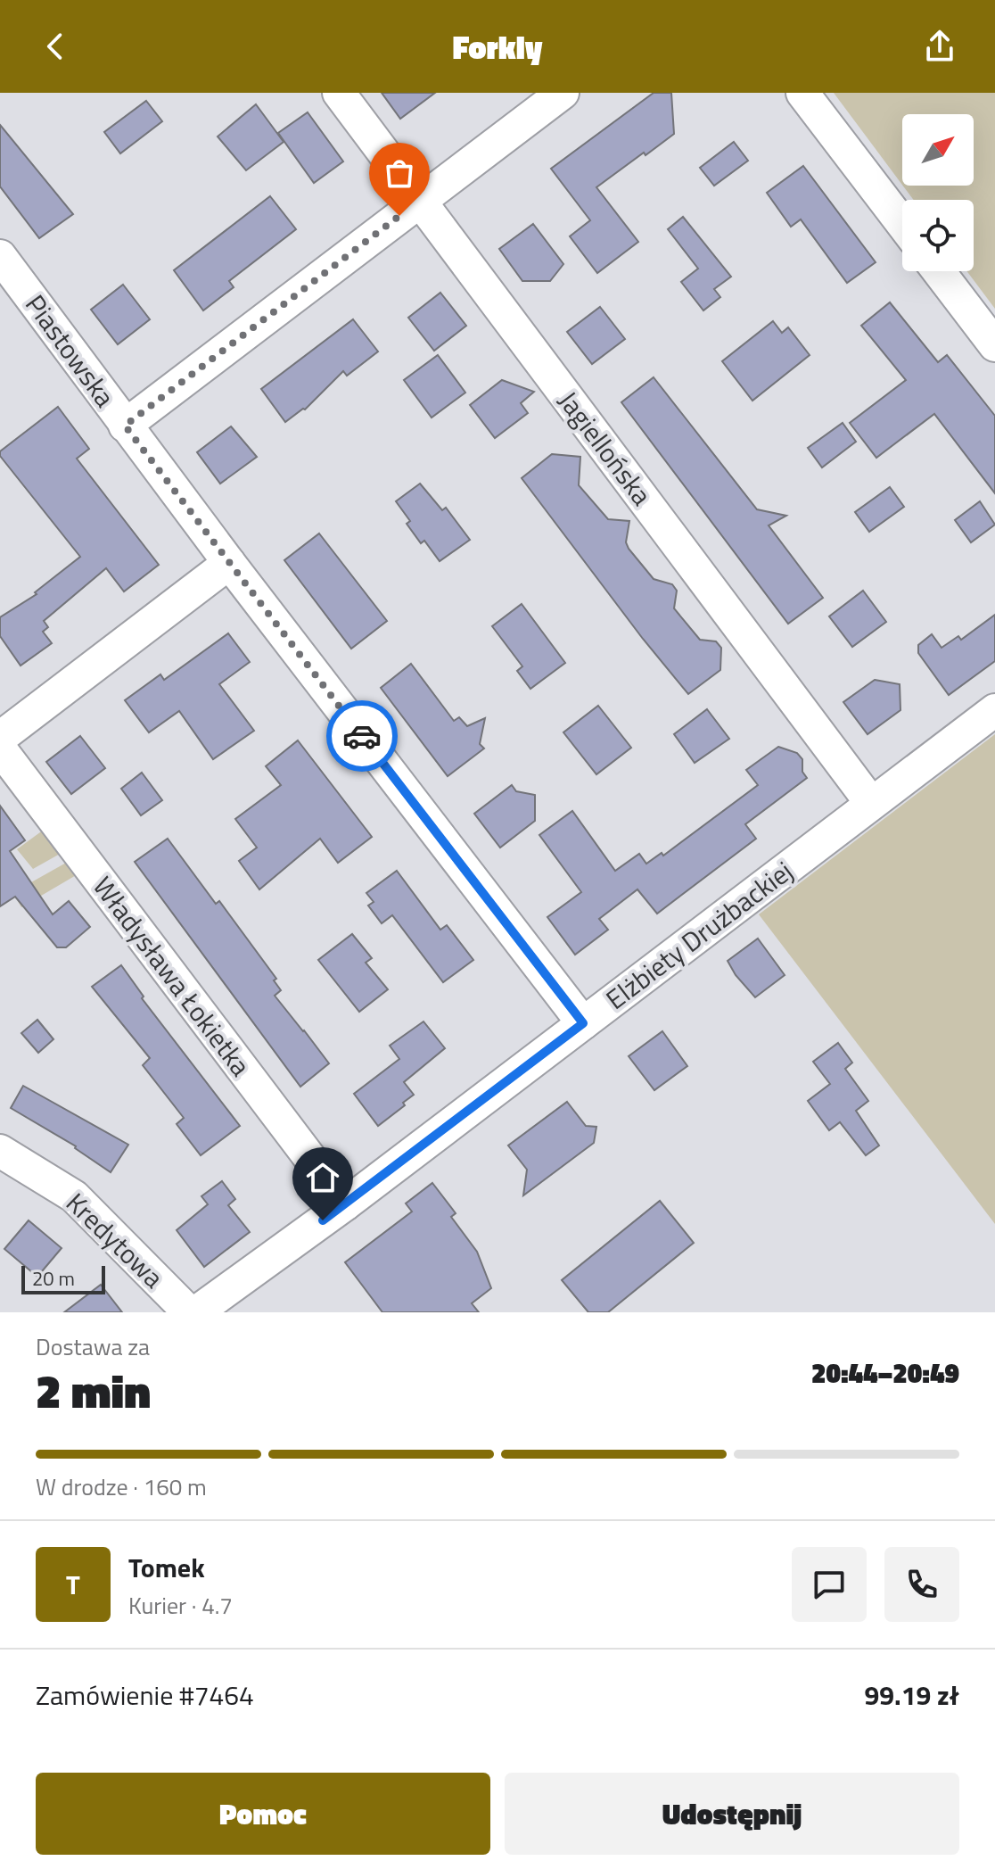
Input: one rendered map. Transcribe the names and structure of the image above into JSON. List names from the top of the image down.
{
  "streets": {
    "street": [
      "Piastowska",
      "Jagiellońska",
      "Elżbiety Drużbackiej",
      "Władysława Łokietka",
      "Kredytowa"
    ]
  },
  "crossings": [
    ["Piastowska", "Elżbiety Drużbackiej"],
    ["Jagiellońska", "Elżbiety Drużbackiej"],
    ["Elżbiety Drużbackiej", "Władysława Łokietka"]
  ],
  "scale_bar": "20 m",
  "north": "top right",
  "page": {
    "header": "Forkly",
    "scale": "20 m",
    "heading": ["2 min", "Dostawa za", "20:44–20:49"],
    "panel": [
      "Tomek",
      "Kurier · 4.7",
      "Zamówienie #7464",
      "99.19 zł"
    ],
    "bar": "W drodze · 160 m",
    "round": "T",
    "buttons": ["Pomoc", "Udostępnij"]
  }
}
